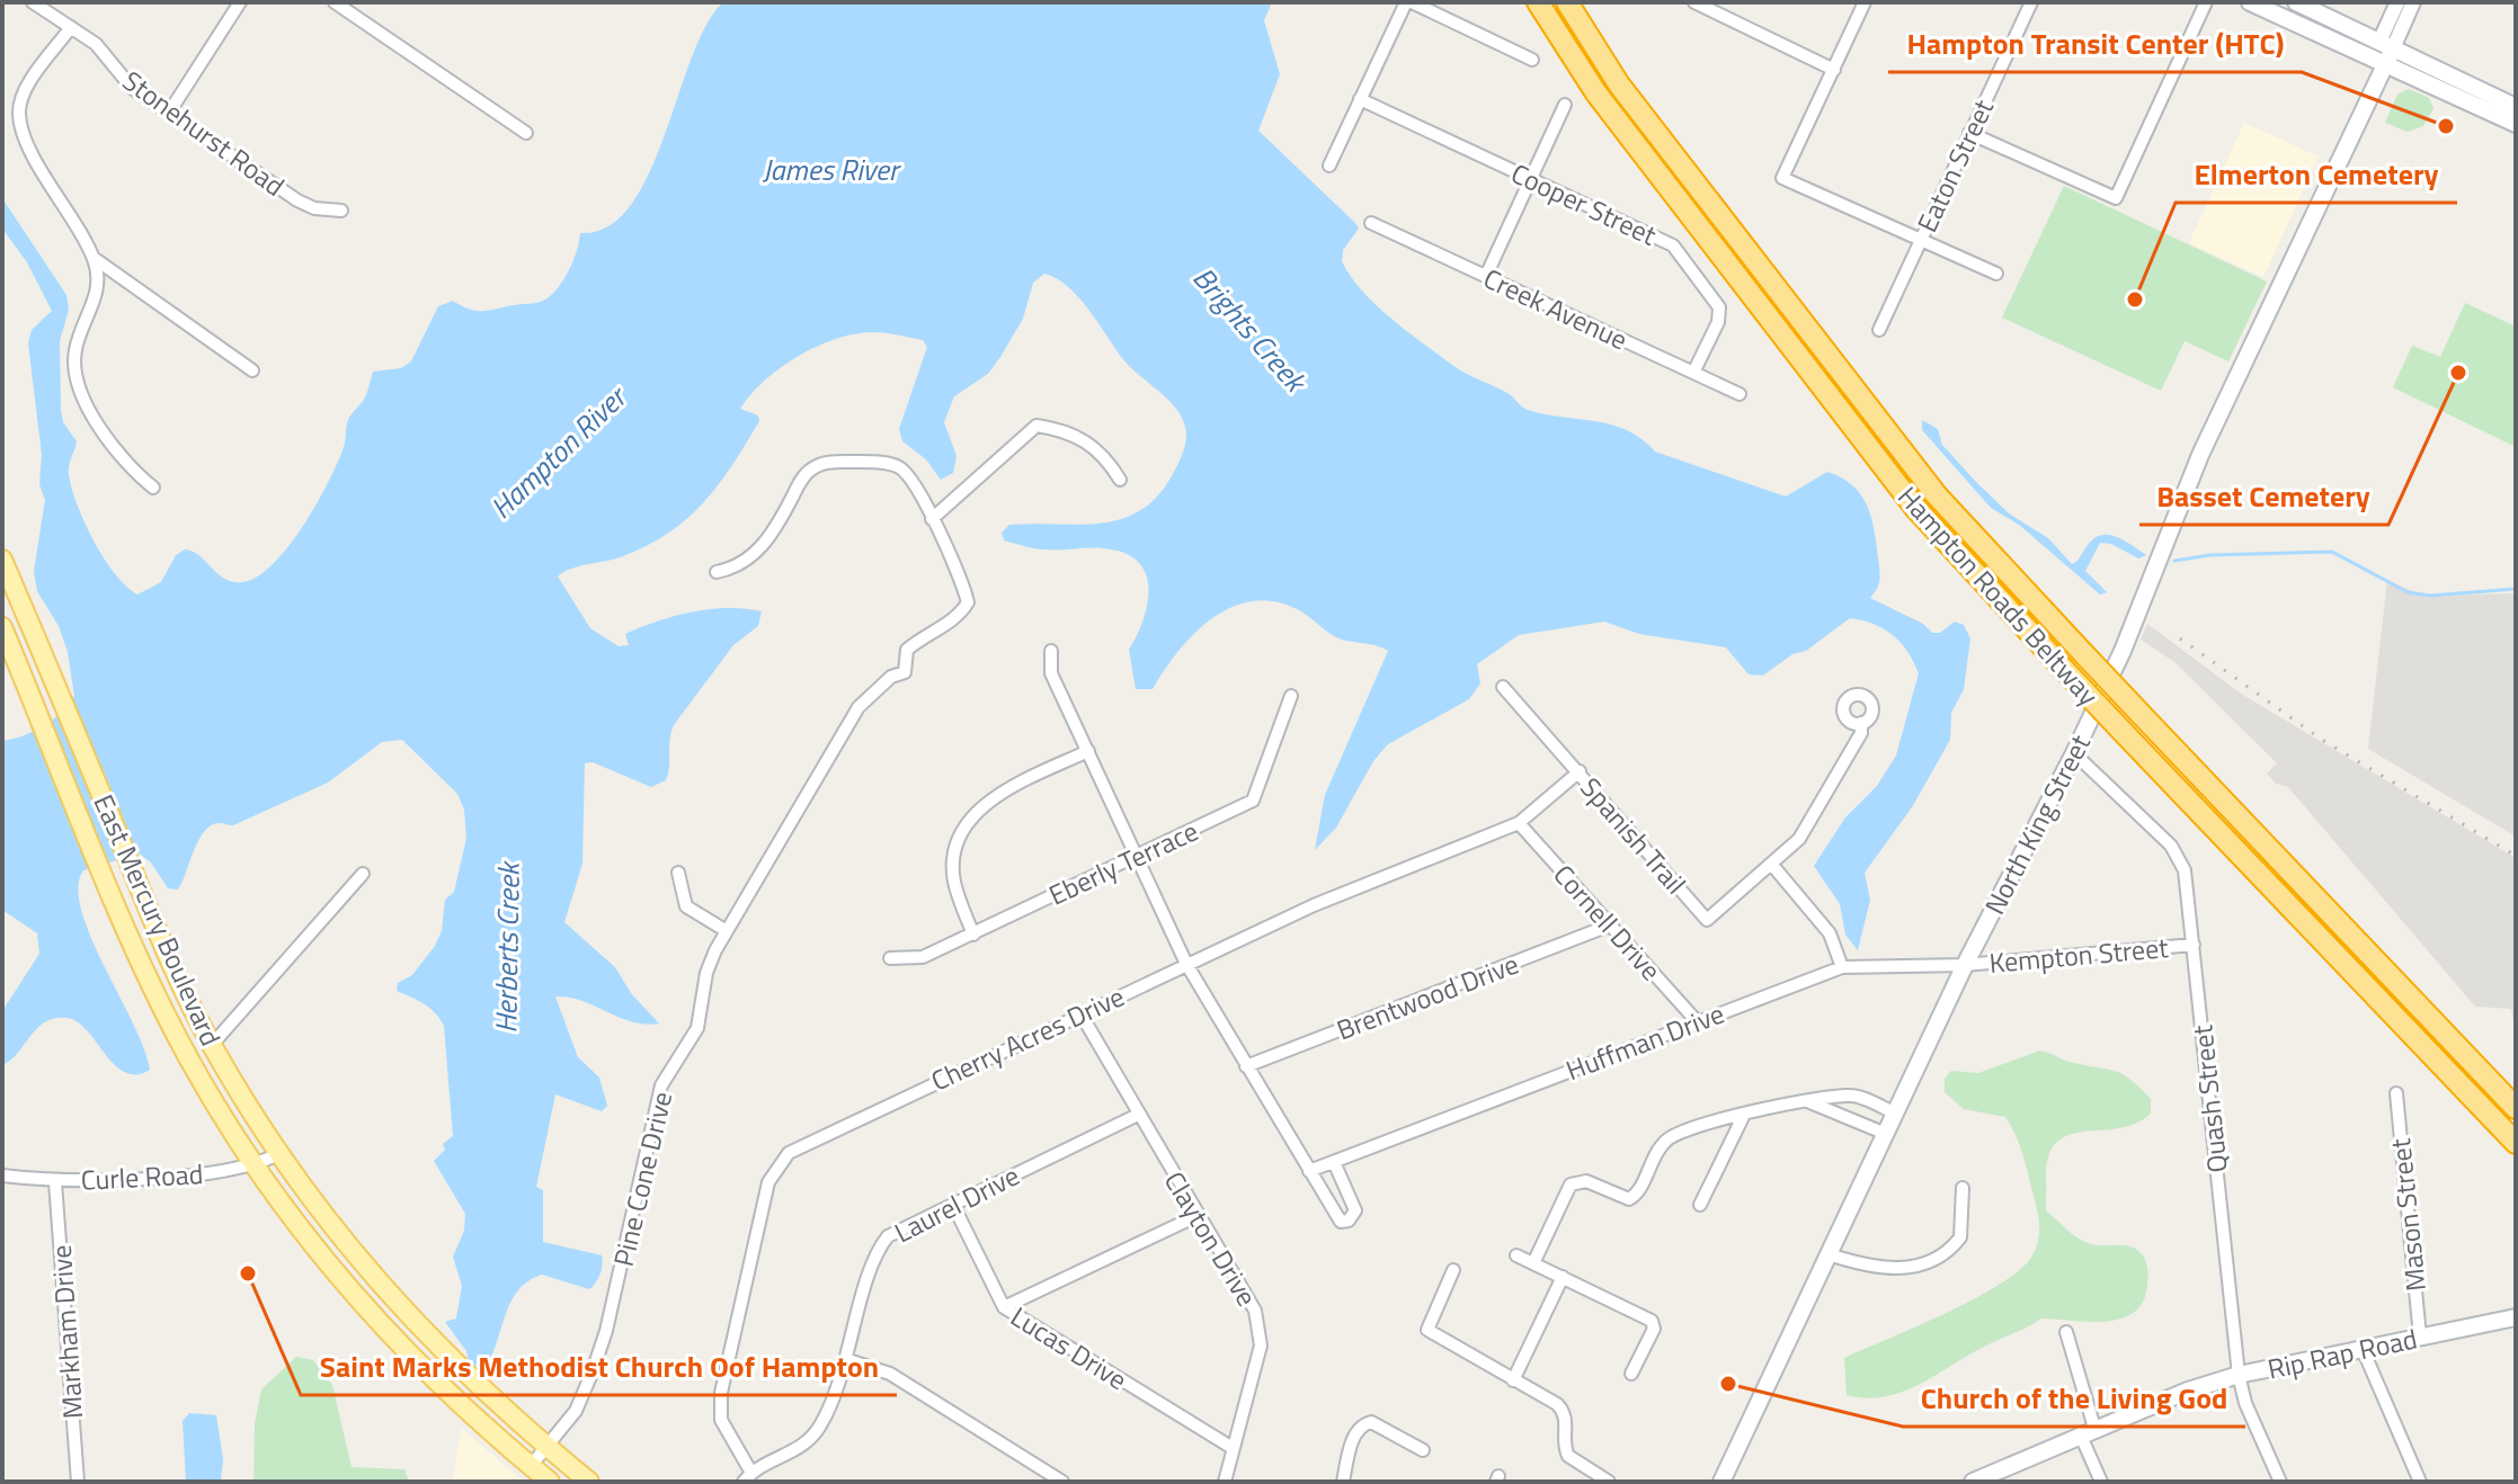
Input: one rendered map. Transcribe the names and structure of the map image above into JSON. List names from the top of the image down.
{
  "streets": {
    "highway": ["Hampton Roads Beltway"],
    "main road": ["North King Street", "East Mercury Boulevard", "Rip Rap Road"],
    "street": [
      "Stonehurst Road",
      "Eaton Street",
      "Cooper Street",
      "Creek Avenue",
      "Spanish Trail",
      "Eberly Terrace",
      "Cornell Drive",
      "Kempton Street",
      "Brentwood Drive",
      "Cherry Acres Drive",
      "Huffman Drive",
      "Quash Street",
      "Curle Road",
      "Pine Cone Drive",
      "Laurel Drive",
      "Mason Street",
      "Clayton Drive",
      "Markham Drive",
      "Lucas Drive"
    ]
  },
  "crossings": [
    ["Cooper Street", "Creek Avenue"],
    ["North King Street", "Kempton Street"],
    ["North King Street", "Huffman Drive"],
    ["North King Street", "Quash Street"],
    ["Spanish Trail", "Cherry Acres Drive"],
    ["East Mercury Boulevard", "Curle Road"],
    ["East Mercury Boulevard", "Pine Cone Drive"],
    ["Cornell Drive", "Brentwood Drive"],
    ["Cornell Drive", "Cherry Acres Drive"],
    ["Cornell Drive", "Huffman Drive"],
    ["Kempton Street", "Huffman Drive"],
    ["Kempton Street", "Quash Street"],
    ["Cherry Acres Drive", "Laurel Drive"],
    ["Cherry Acres Drive", "Clayton Drive"],
    ["Quash Street", "Rip Rap Road"],
    ["Curle Road", "Markham Drive"],
    ["Laurel Drive", "Clayton Drive"],
    ["Laurel Drive", "Lucas Drive"],
    ["Mason Street", "Rip Rap Road"],
    ["Clayton Drive", "Lucas Drive"]
  ],
  "water": [
    "James River",
    "Brights Creek",
    "Hampton River",
    "Herberts Creek"
  ],
  "places": [
    "Hampton Transit Center (HTC)",
    "Elmerton Cemetery",
    "Basset Cemetery",
    "Saint Marks Methodist Church Oof Hampton",
    "Church of the Living God"
  ]
}
